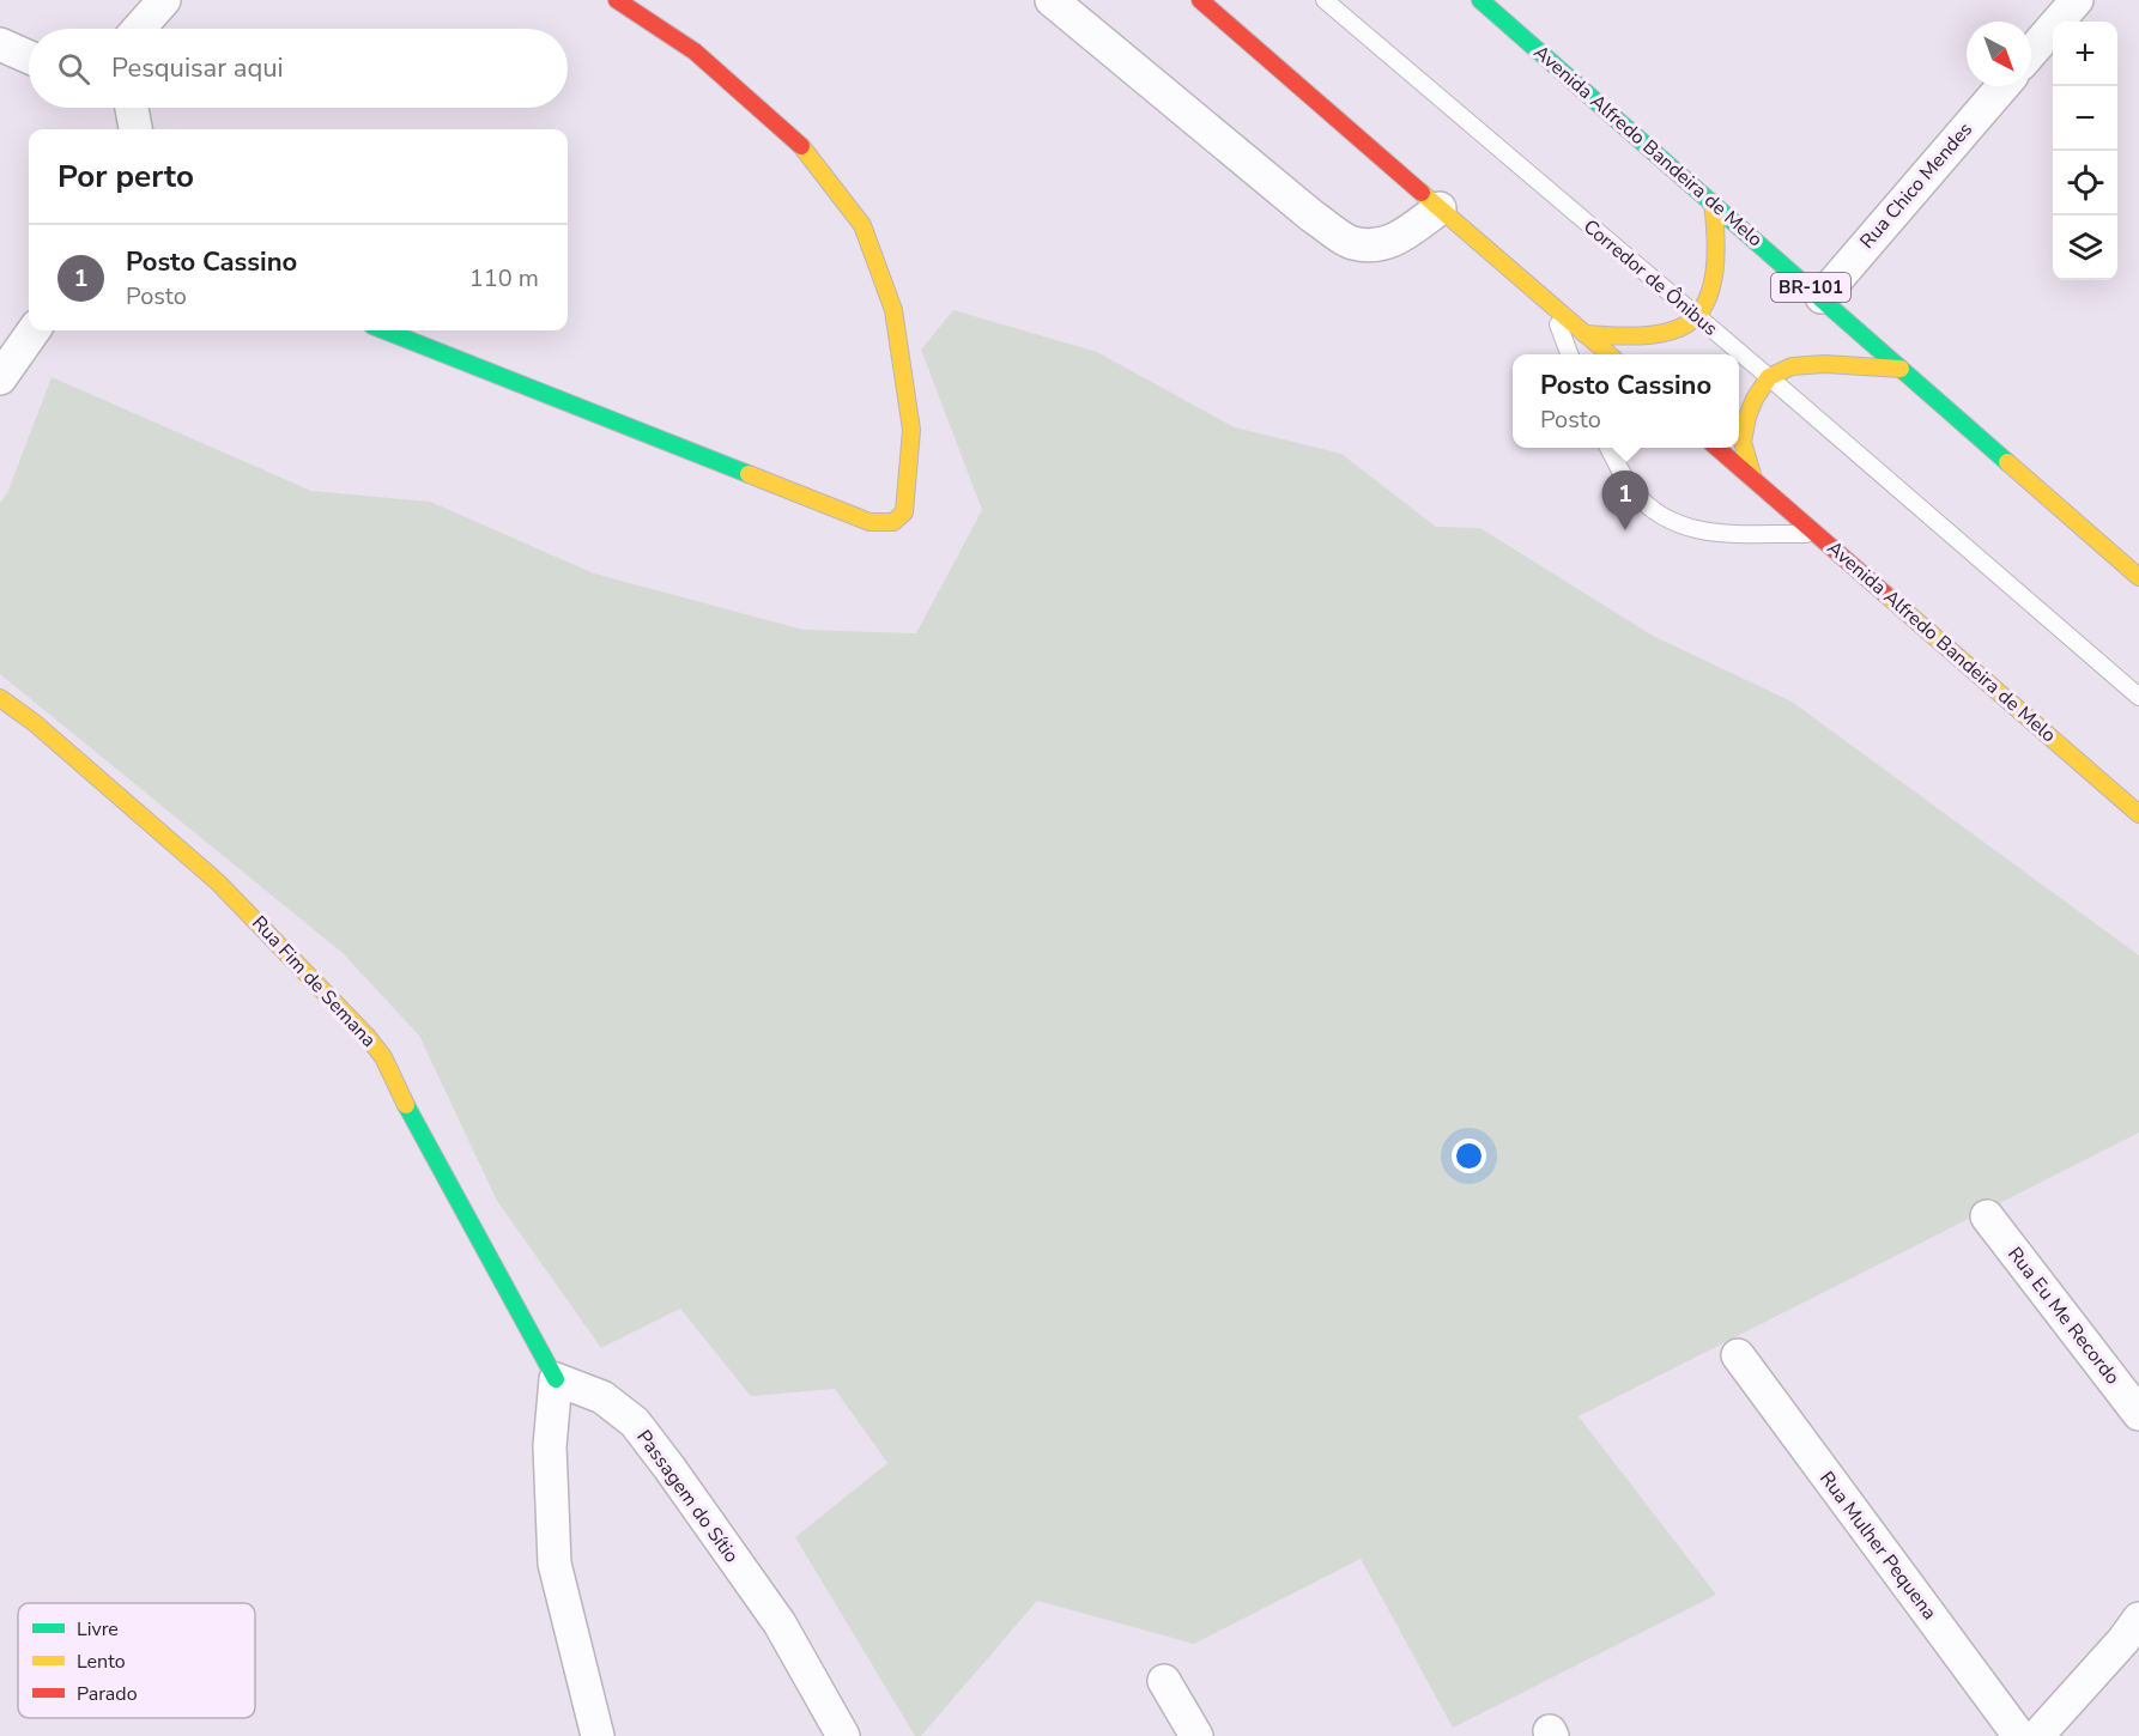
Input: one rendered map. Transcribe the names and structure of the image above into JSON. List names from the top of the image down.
{
  "streets": {
    "main road": ["Avenida Alfredo Bandeira de Melo", "BR-101", "Rua Fim de Semana"],
    "street": [
      "Rua Chico Mendes",
      "Rua Eu Me Recordo",
      "Passagem do Sítio",
      "Rua Mulher Pequena"
    ],
    "lane": ["Corredor de Ônibus"]
  },
  "crossings": [
    ["Avenida Alfredo Bandeira de Melo", "Rua Chico Mendes"],
    ["Rua Fim de Semana", "Passagem do Sítio"]
  ],
  "legend": ["Livre", "Lento", "Parado"],
  "north": "bottom right",
  "page": {
    "map_buttons": ["+", "−"],
    "search": "Pesquisar aqui",
    "heading": "Por perto",
    "list": [
      {
        "mark": "1",
        "name": "Posto Cassino",
        "note": "Posto",
        "value": "110 m"
      }
    ],
    "popup": ["Posto Cassino", "Posto"],
    "pins": "1"
  }
}
